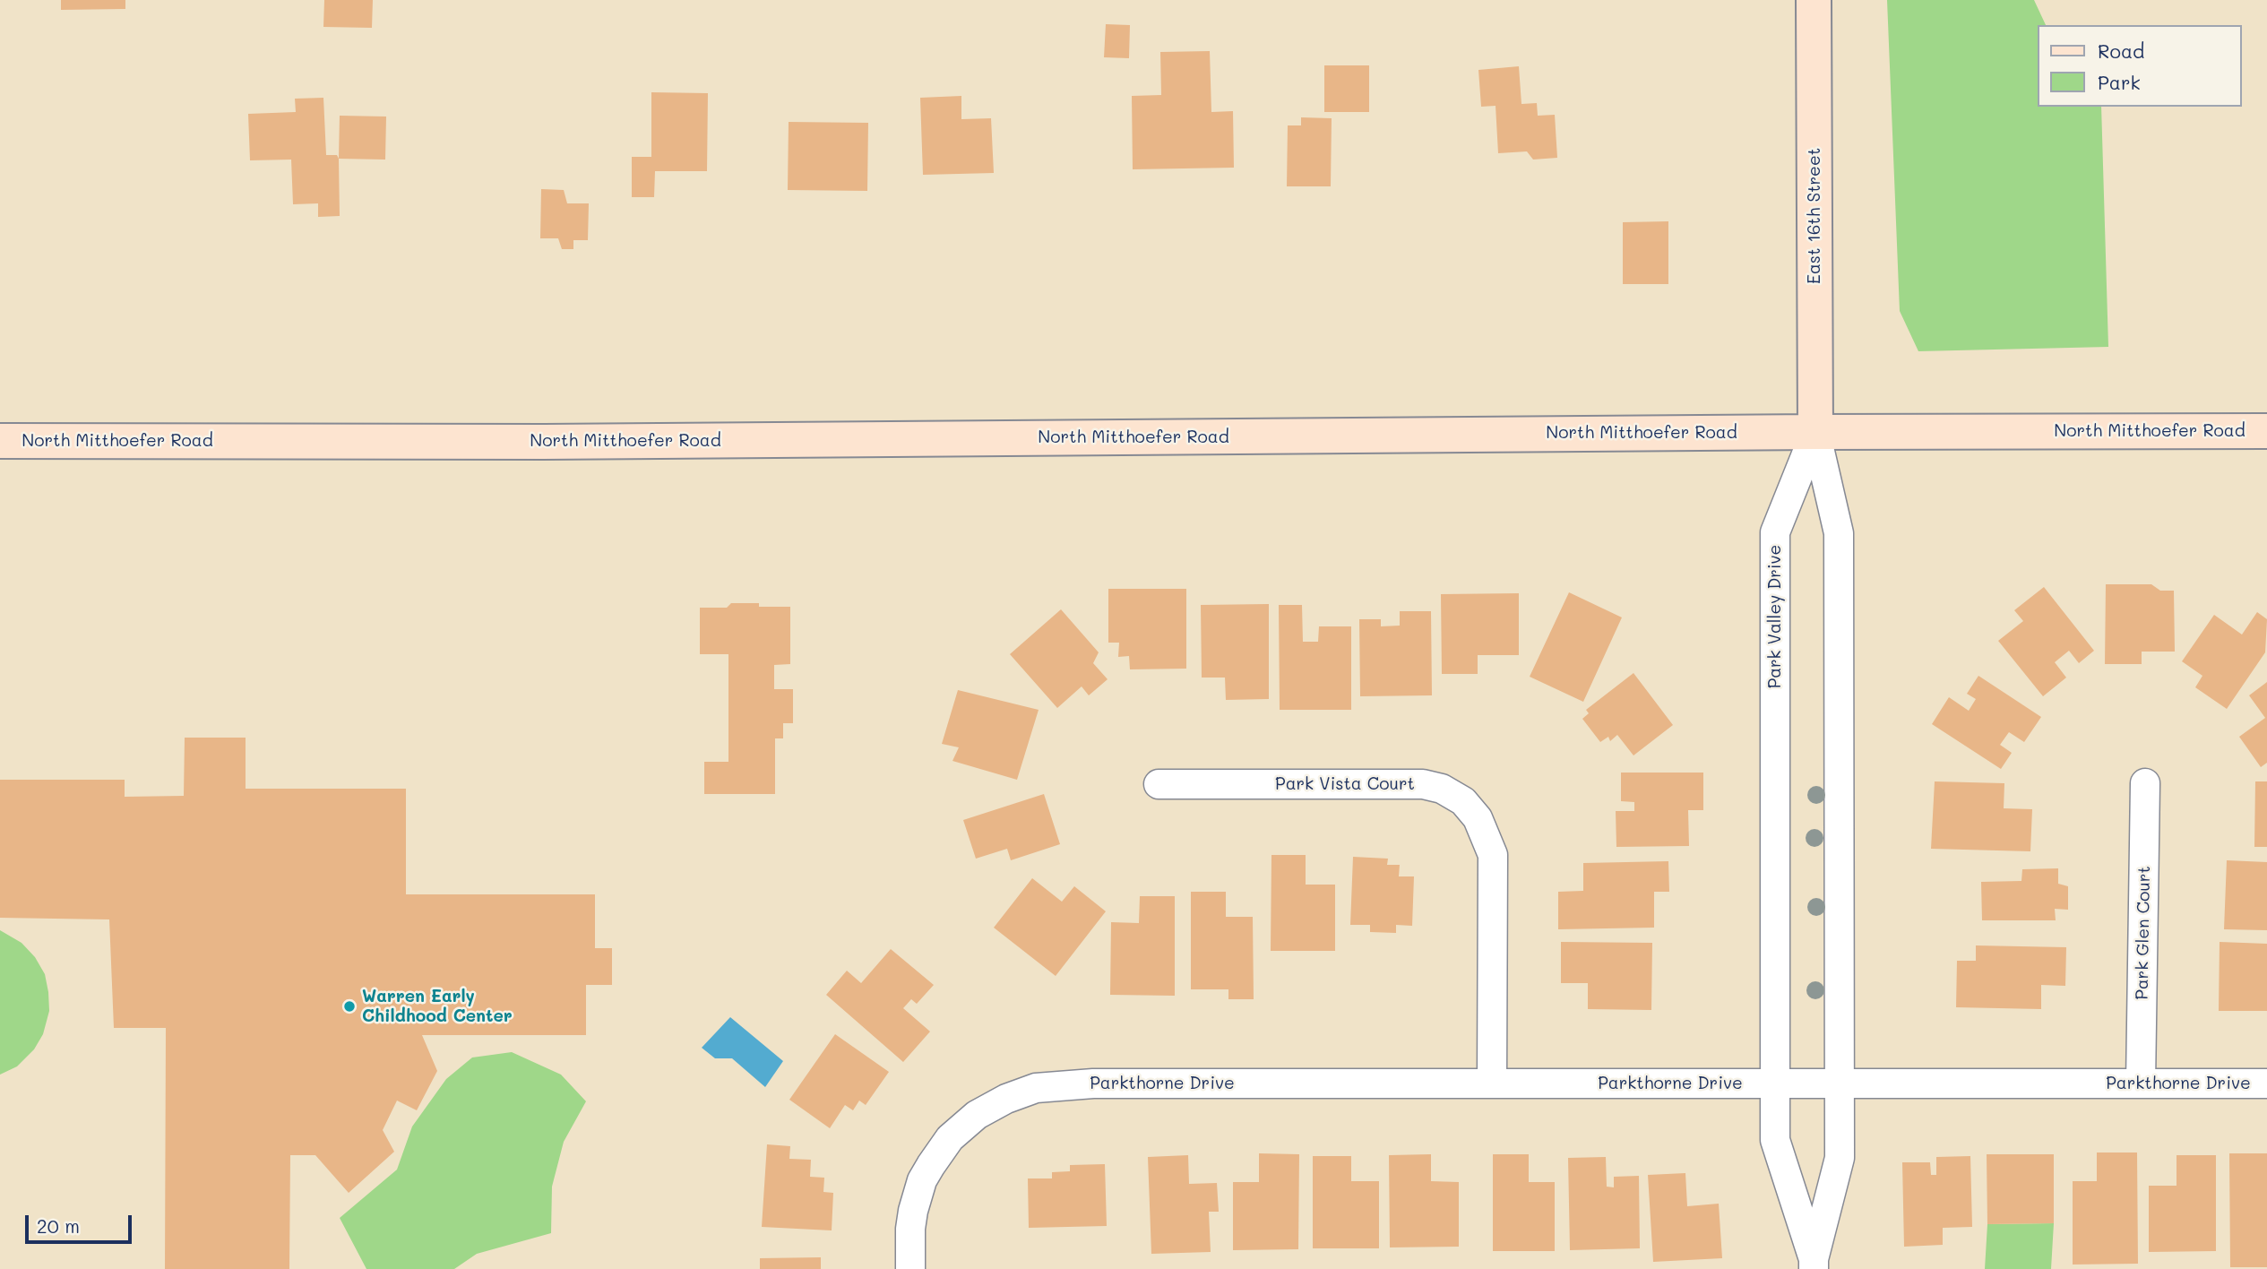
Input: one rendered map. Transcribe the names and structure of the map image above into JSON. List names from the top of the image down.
{
  "streets": {
    "main road": ["East 16th Street", "North Mitthoefer Road"],
    "street": [
      "Park Valley Drive",
      "Park Vista Court",
      "Park Glen Court",
      "Parkthorne Drive"
    ]
  },
  "crossings": [
    ["East 16th Street", "North Mitthoefer Road"],
    ["East 16th Street", "Park Valley Drive"],
    ["North Mitthoefer Road", "Park Valley Drive"],
    ["Park Valley Drive", "Parkthorne Drive"],
    ["Park Vista Court", "Parkthorne Drive"],
    ["Park Glen Court", "Parkthorne Drive"]
  ],
  "places": ["Warren Early Childhood Center"],
  "legend": ["Road", "Park"],
  "scale_bar": "20 m"
}
